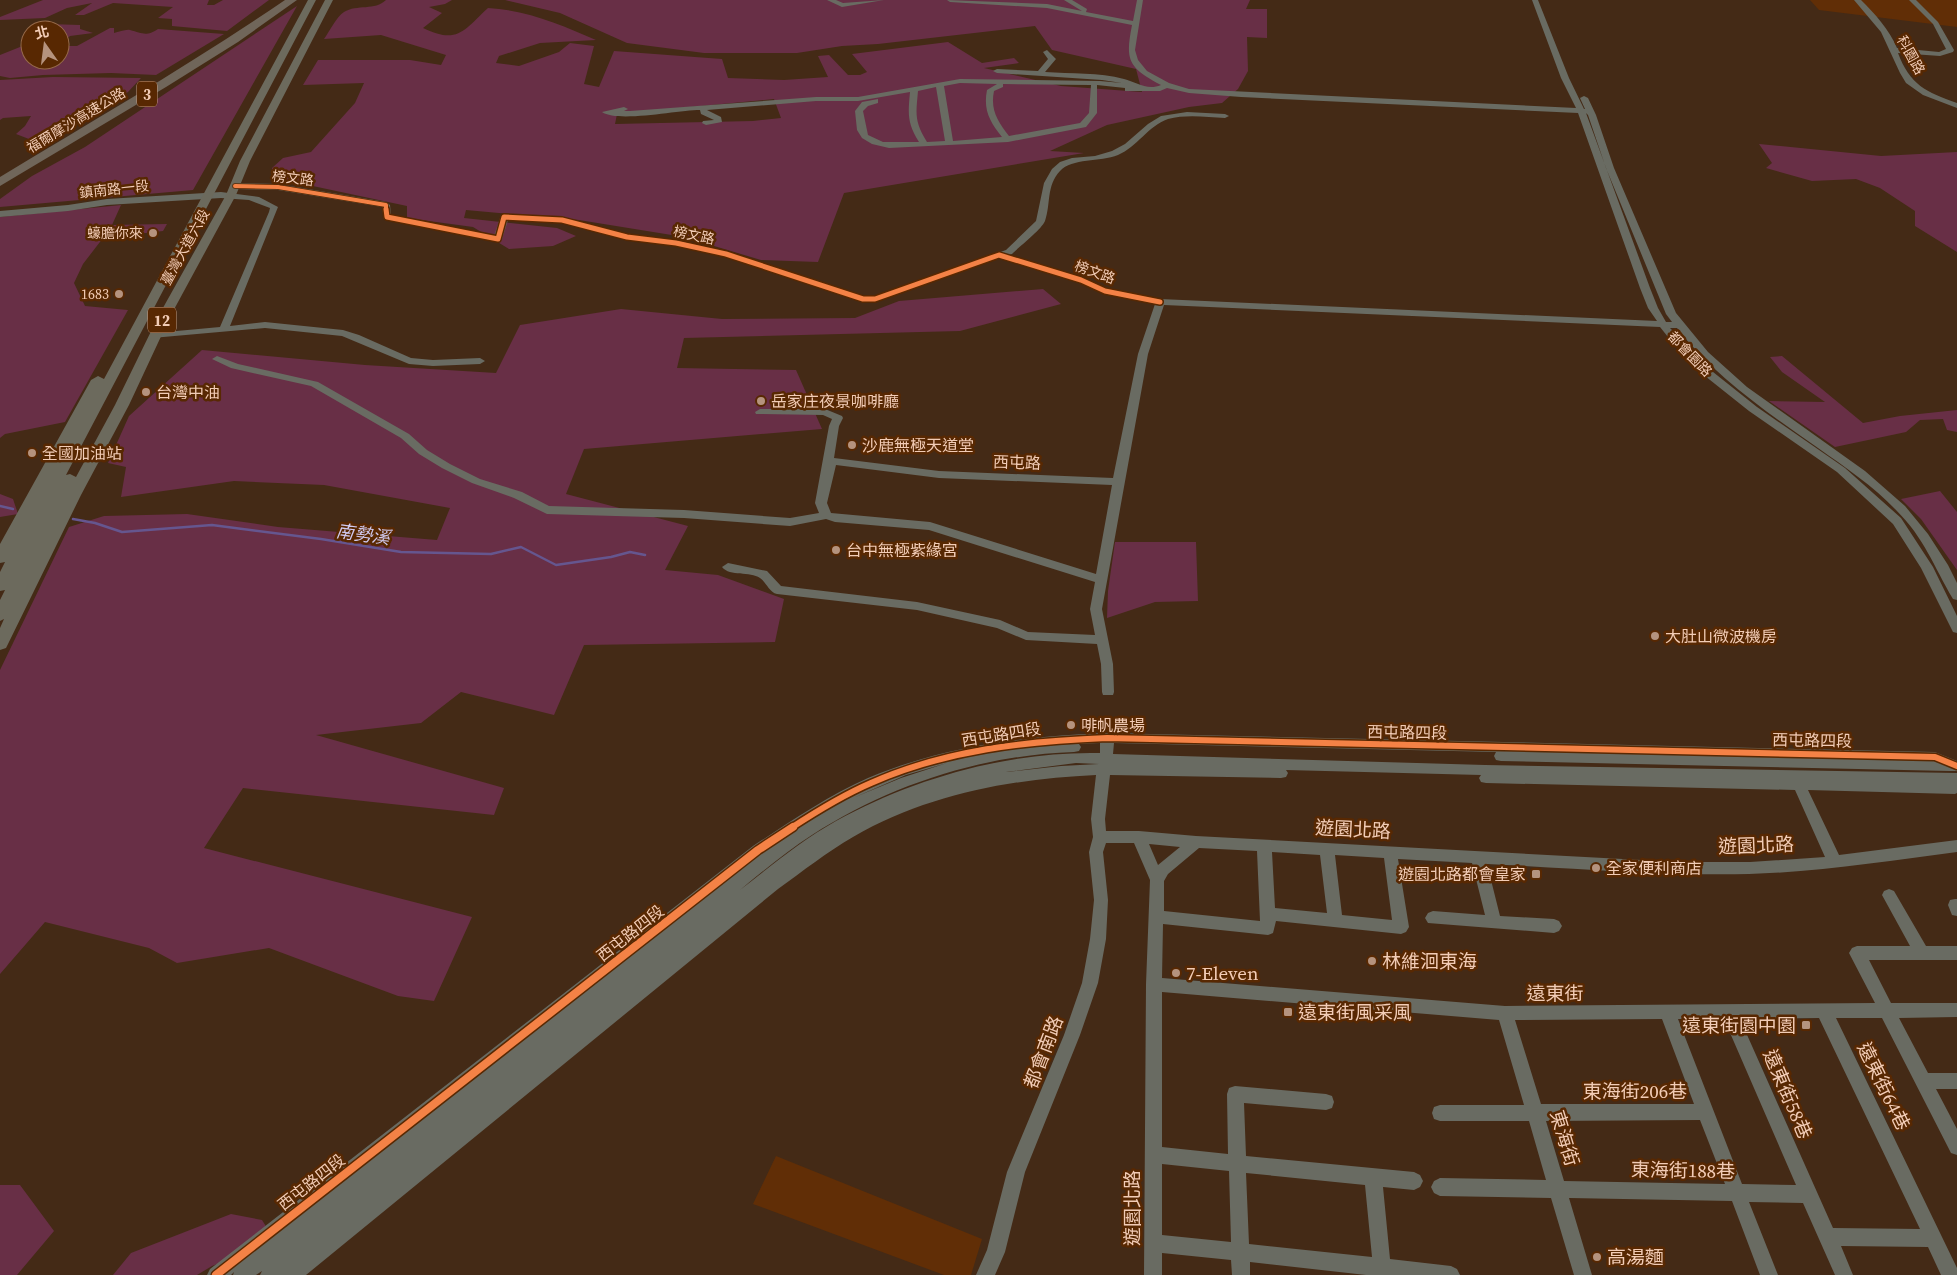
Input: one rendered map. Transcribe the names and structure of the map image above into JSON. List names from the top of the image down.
{
  "streets": {
    "highway": ["3", "福爾摩沙高速公路"],
    "main road": ["臺灣大道六段", "12"],
    "street": [
      "科園路",
      "榜文路",
      "鎮南路一段",
      "都會園路",
      "西屯路",
      "西屯路四段",
      "遊園北路",
      "遠東街",
      "都會南路",
      "遠東街64巷",
      "東海街206巷",
      "遠東街58巷",
      "東海街",
      "東海街188巷"
    ]
  },
  "crossings": [
    ["榜文路", "鎮南路一段"],
    ["榜文路", "臺灣大道六段"],
    ["榜文路", "都會園路"],
    ["鎮南路一段", "臺灣大道六段"],
    ["西屯路四段", "都會南路"],
    ["遊園北路", "遠東街"],
    ["遊園北路", "都會南路"],
    ["遠東街", "遠東街64巷"],
    ["遠東街", "遠東街58巷"],
    ["遠東街", "東海街"],
    ["東海街206巷", "東海街"],
    ["遠東街58巷", "東海街188巷"],
    ["東海街", "東海街188巷"]
  ],
  "water": ["南勢溪"],
  "places": {
    "other": [
      "蠔膽你來",
      "1683",
      "台灣中油",
      "岳家庄夜景咖啡廳",
      "沙鹿無極天道堂",
      "全國加油站",
      "台中無極紫緣宮",
      "大肚山微波機房",
      "啡帆農場",
      "全家便利商店",
      "林維洄東海",
      "7-Eleven",
      "高湯麵"
    ],
    "transit": ["遊園北路都會皇家", "遠東街風采風", "遠東街園中園"]
  },
  "north": "top"
}
